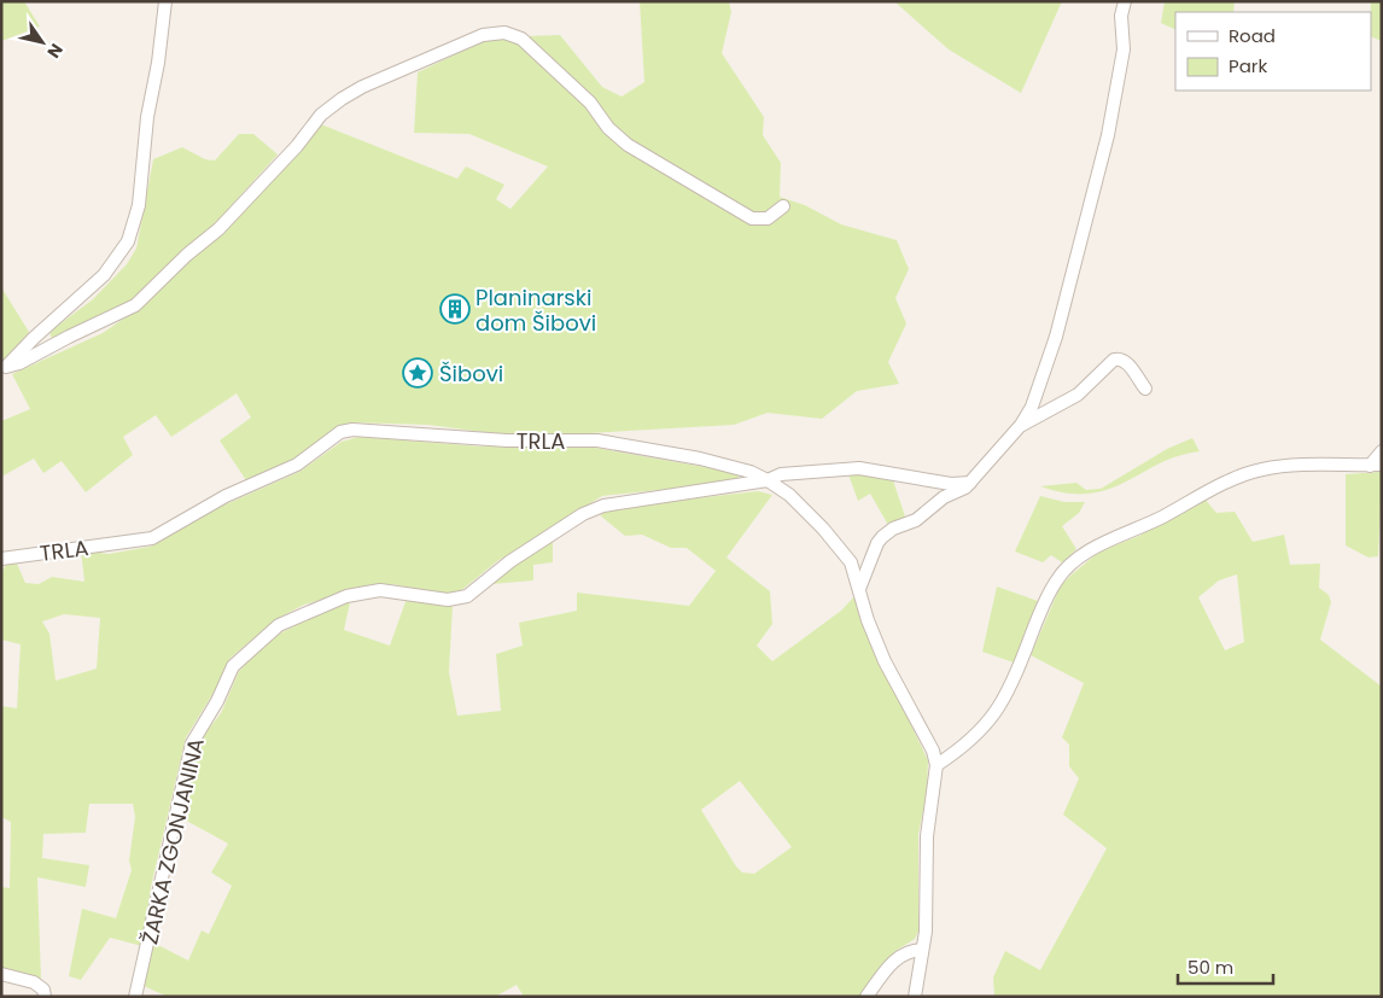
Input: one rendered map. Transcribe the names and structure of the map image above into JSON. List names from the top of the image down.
{
  "streets": {
    "street": ["TRLA", "ŽARKA ZGONJANINA"]
  },
  "crossings": [
    ["TRLA", "ŽARKA ZGONJANINA"]
  ],
  "places": {
    "building": ["Planinarski dom Šibovi"],
    "place": ["Šibovi"]
  },
  "legend": ["Road", "Park"],
  "scale_bar": "50 m",
  "north": "bottom right"
}
